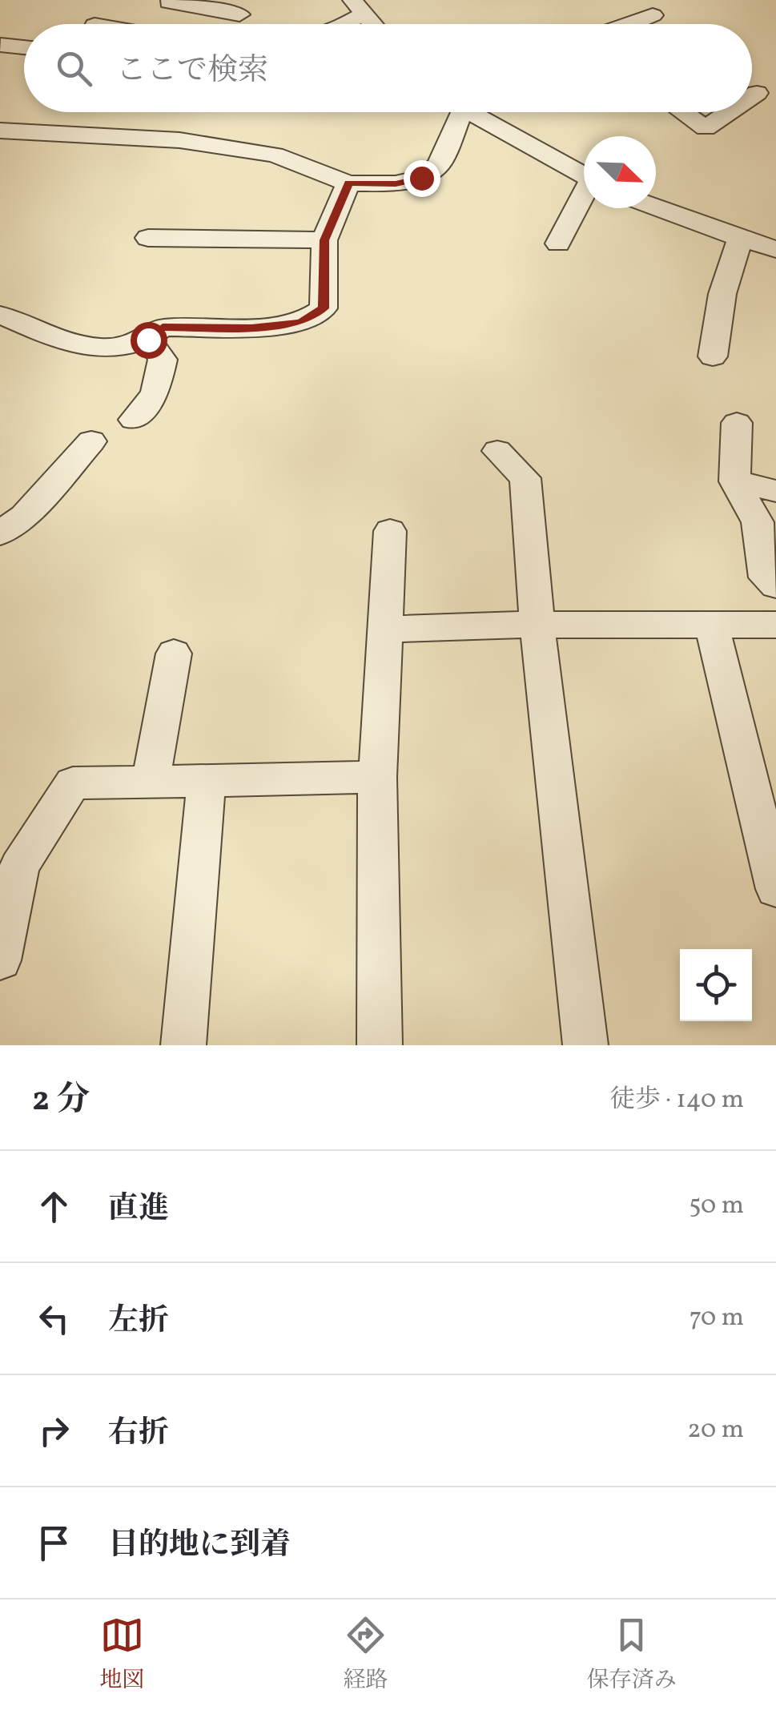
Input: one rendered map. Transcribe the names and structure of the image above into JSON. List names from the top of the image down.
{
  "north": "bottom right",
  "page": {
    "search": "ここで検索",
    "heading": ["2 分", "徒歩 · 140 m"],
    "list": [
      ["直進", "50 m"],
      ["左折", "70 m"],
      ["右折", "20 m"],
      "目的地に到着"
    ],
    "nav": ["地図", "経路", "保存済み"]
  }
}
